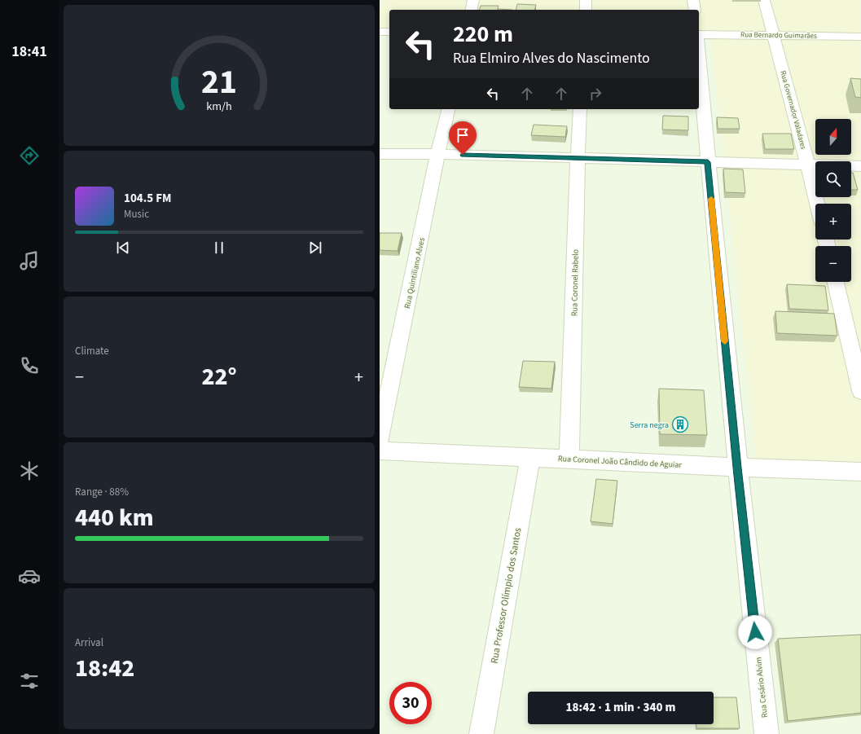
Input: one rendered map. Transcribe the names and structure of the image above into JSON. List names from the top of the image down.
{
  "streets": {
    "street": [
      "Rua Bernardo Guimarães",
      "Rua Governador Valadares",
      "Rua Quintiliano Alves",
      "Rua Coronel Rabelo",
      "Rua Coronel João Cândido de Aguiar",
      "Rua Professor Olímpio dos Santos",
      "Rua Cesário Alvim"
    ]
  },
  "crossings": [
    ["Rua Bernardo Guimarães", "Rua Governador Valadares"],
    ["Rua Coronel Rabelo", "Rua Coronel João Cândido de Aguiar"],
    ["Rua Coronel João Cândido de Aguiar", "Rua Professor Olímpio dos Santos"],
    ["Rua Coronel João Cândido de Aguiar", "Rua Cesário Alvim"]
  ],
  "places": {
    "building": ["Serra negra"]
  },
  "north": "top",
  "page": {
    "tabs": "18:41",
    "turn": ["220 m", "Rua Elmiro Alves do Nascimento"],
    "map_buttons": ["+", "−"],
    "song": ["104.5 FM", "Music"],
    "tile": [
      "Climate",
      ["Range · 88%", "440 km"],
      ["Arrival", "18:42"]
    ],
    "heat": ["−", "22°", "+"],
    "limit": "30",
    "trip": "18:42 · 1 min · 340 m",
    "gauge": ["21", "km/h"]
  }
}
